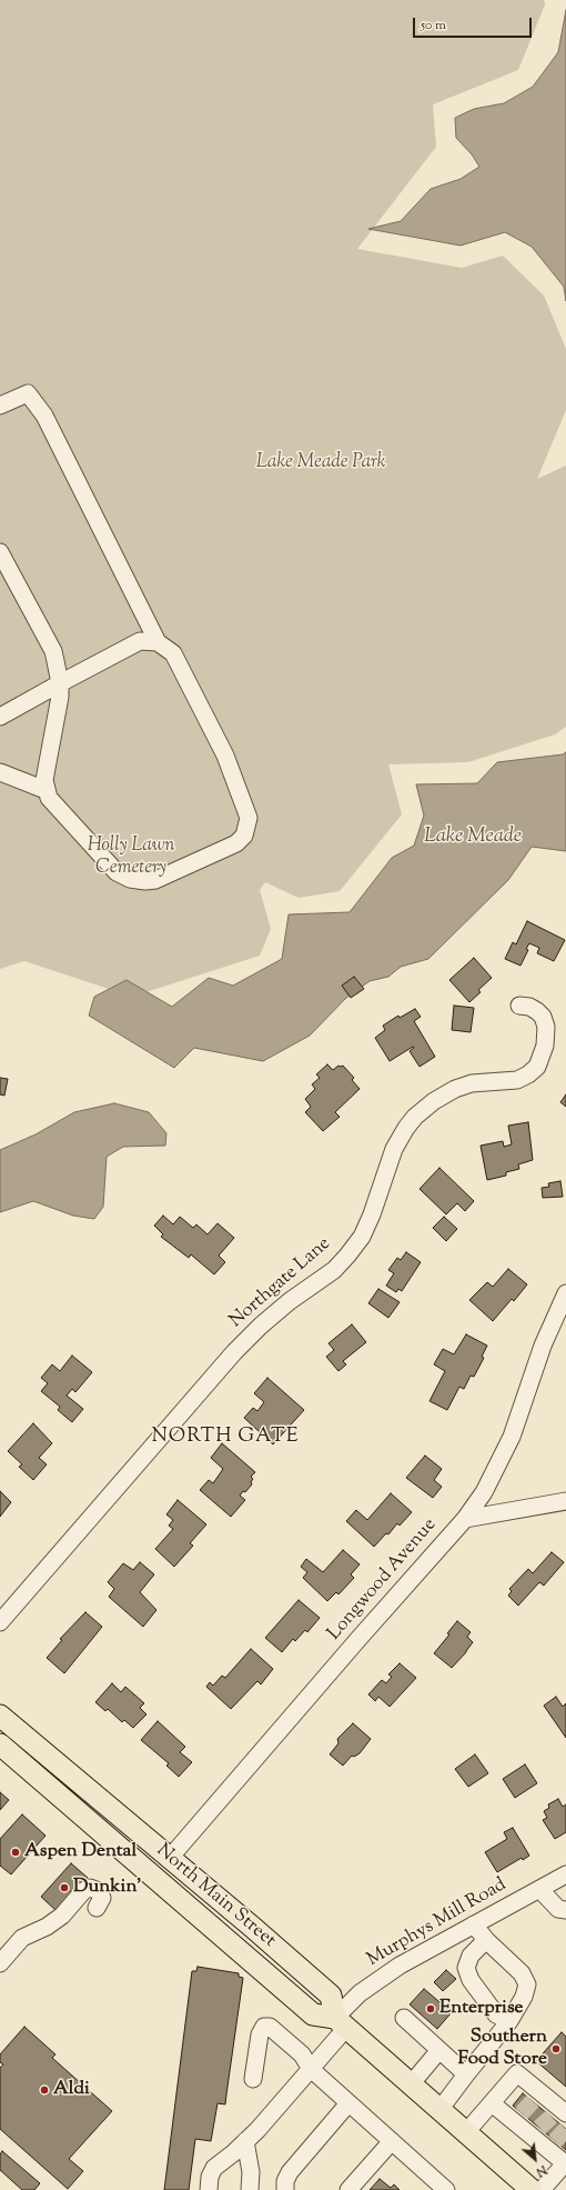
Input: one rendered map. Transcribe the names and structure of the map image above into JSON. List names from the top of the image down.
{
  "streets": {
    "main road": ["North Main Street"],
    "street": ["Northgate Lane", "Longwood Avenue", "Murphys Mill Road"]
  },
  "crossings": [
    ["Longwood Avenue", "North Main Street"],
    ["North Main Street", "Murphys Mill Road"]
  ],
  "districts": ["NORTH GATE"],
  "water": ["Lake Meade"],
  "parks": ["Lake Meade Park", "Holly Lawn Cemetery"],
  "places": [
    "Aspen Dental",
    "Dunkin'",
    "Enterprise",
    "Southern Food Store",
    "Aldi"
  ],
  "scale_bar": "50 m",
  "north": "bottom right"
}
